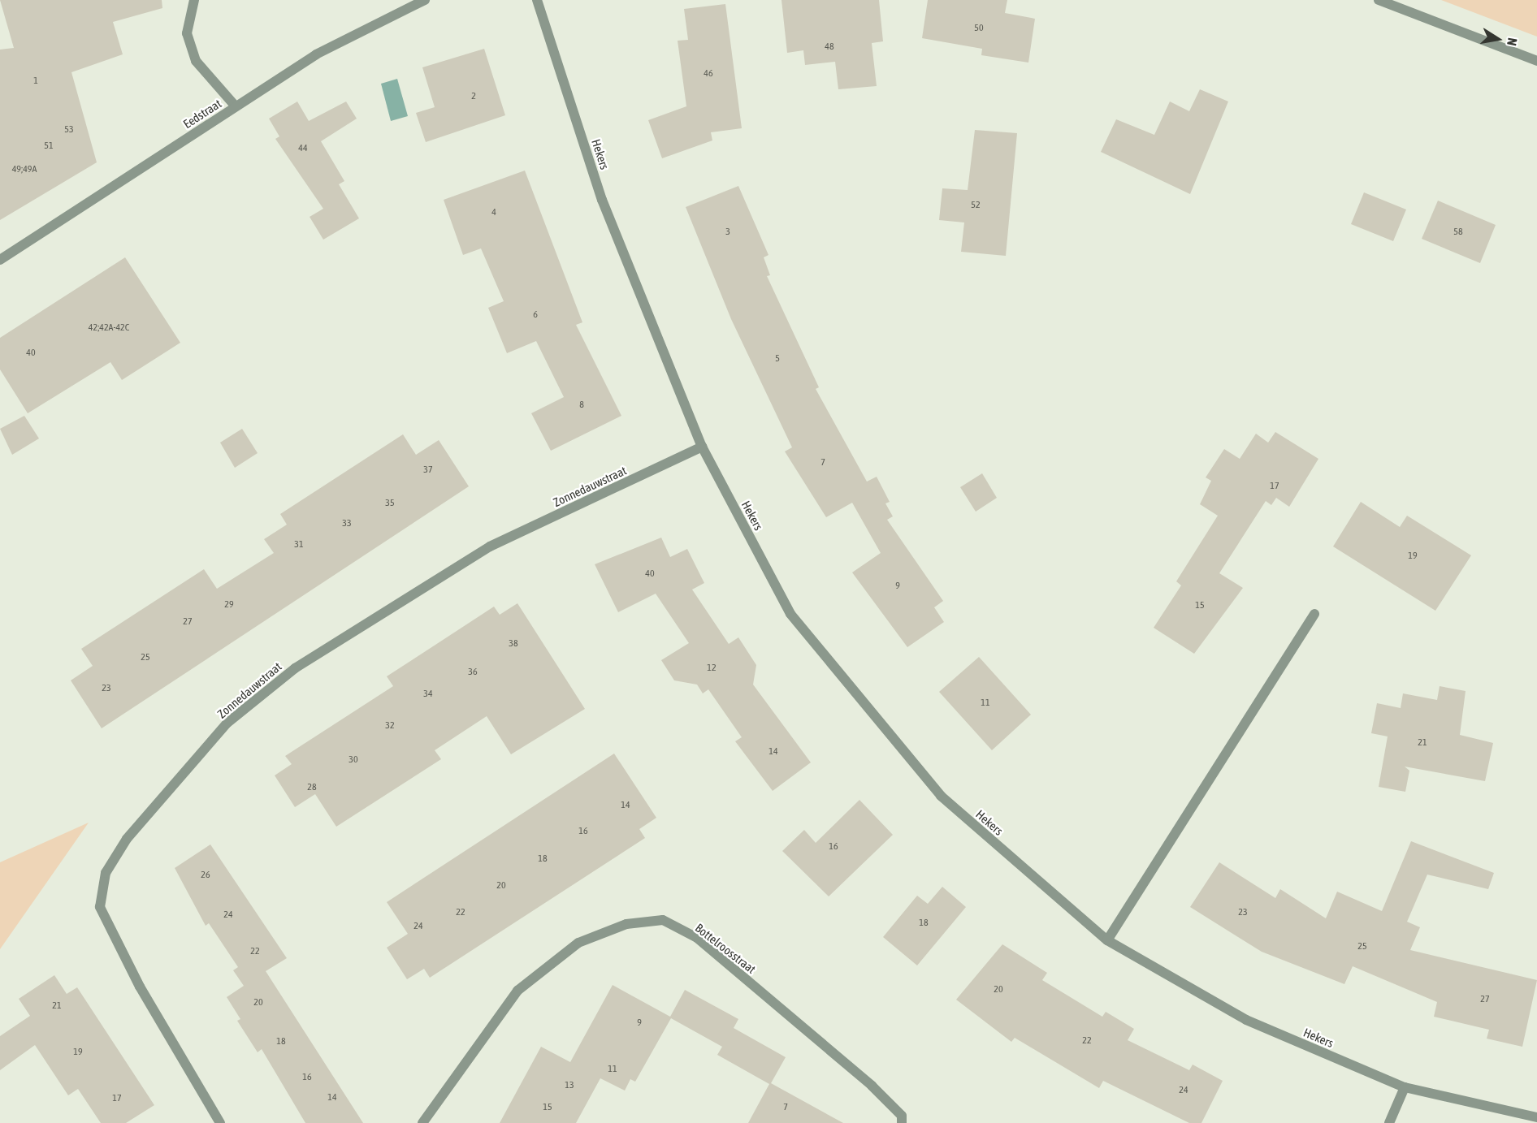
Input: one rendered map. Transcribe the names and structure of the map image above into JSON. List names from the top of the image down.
{
  "streets": {
    "street": [
      "Eedstraat",
      "Hekers",
      "Zonnedauwstraat",
      "Bottelroosstraat"
    ]
  },
  "crossings": [
    ["Hekers", "Zonnedauwstraat"]
  ],
  "house_numbers": [
    "50",
    "48",
    "46",
    "1",
    "2",
    "53",
    "51",
    "44",
    "49;49A",
    "52",
    "4",
    "3",
    "58",
    "6",
    "42;42A-42C",
    "40",
    "5",
    "8",
    "7",
    "37",
    "17",
    "35",
    "33",
    "31",
    "19",
    "40",
    "9",
    "29",
    "15",
    "27",
    "38",
    "25",
    "12",
    "36",
    "23",
    "34",
    "11",
    "32",
    "21",
    "14",
    "30",
    "28",
    "14",
    "16",
    "16",
    "18",
    "26",
    "20",
    "22",
    "23",
    "24",
    "18",
    "24",
    "25",
    "22",
    "20",
    "27",
    "20",
    "21",
    "9",
    "22",
    "18",
    "19",
    "11",
    "16",
    "13",
    "24",
    "14",
    "17",
    "15",
    "7"
  ],
  "north": "right"
}
